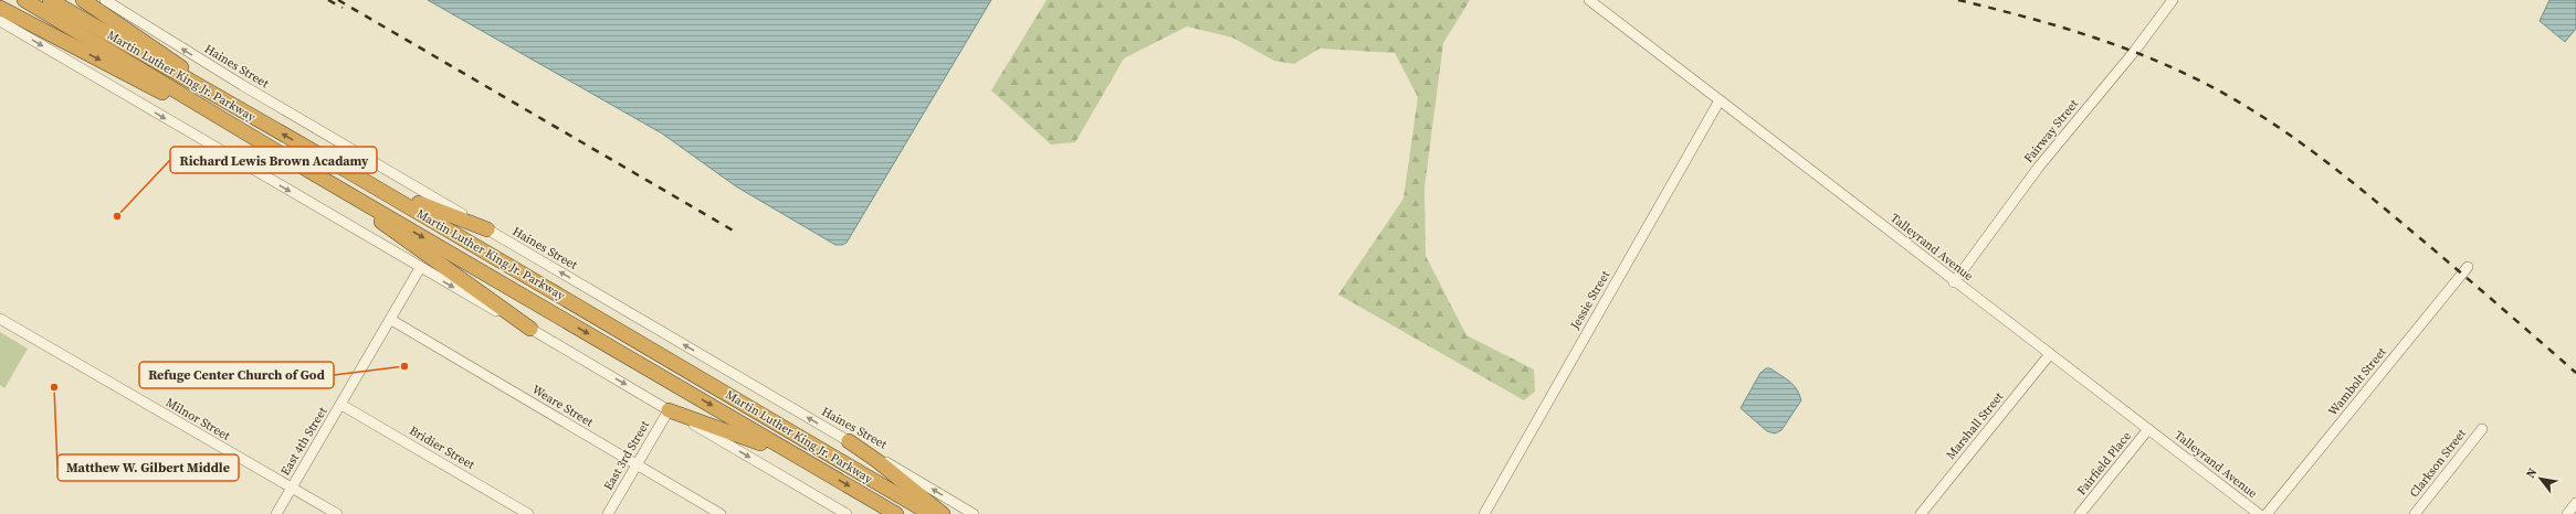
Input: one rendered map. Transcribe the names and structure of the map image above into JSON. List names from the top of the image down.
{
  "streets": {
    "highway": ["Martin Luther King Jr. Parkway"],
    "street": [
      "Haines Street",
      "Fairway Street",
      "Talleyrand Avenue",
      "Jessie Street",
      "Wambolt Street",
      "Weare Street",
      "Milnor Street",
      "Marshall Street",
      "East 4th Street",
      "Bridier Street",
      "East 3rd Street",
      "Fairfield Place",
      "Clarkson Street"
    ]
  },
  "crossings": [
    ["Fairway Street", "Talleyrand Avenue"],
    ["Talleyrand Avenue", "Jessie Street"],
    ["Talleyrand Avenue", "Marshall Street"],
    ["Talleyrand Avenue", "Fairfield Place"],
    ["Weare Street", "East 4th Street"],
    ["Weare Street", "East 3rd Street"],
    ["Milnor Street", "East 4th Street"],
    ["East 4th Street", "Bridier Street"]
  ],
  "places": ["Richard Lewis Brown Acadamy", "Refuge Center Church of God", "Matthew W. Gilbert Middle"],
  "north": "top left"
}
